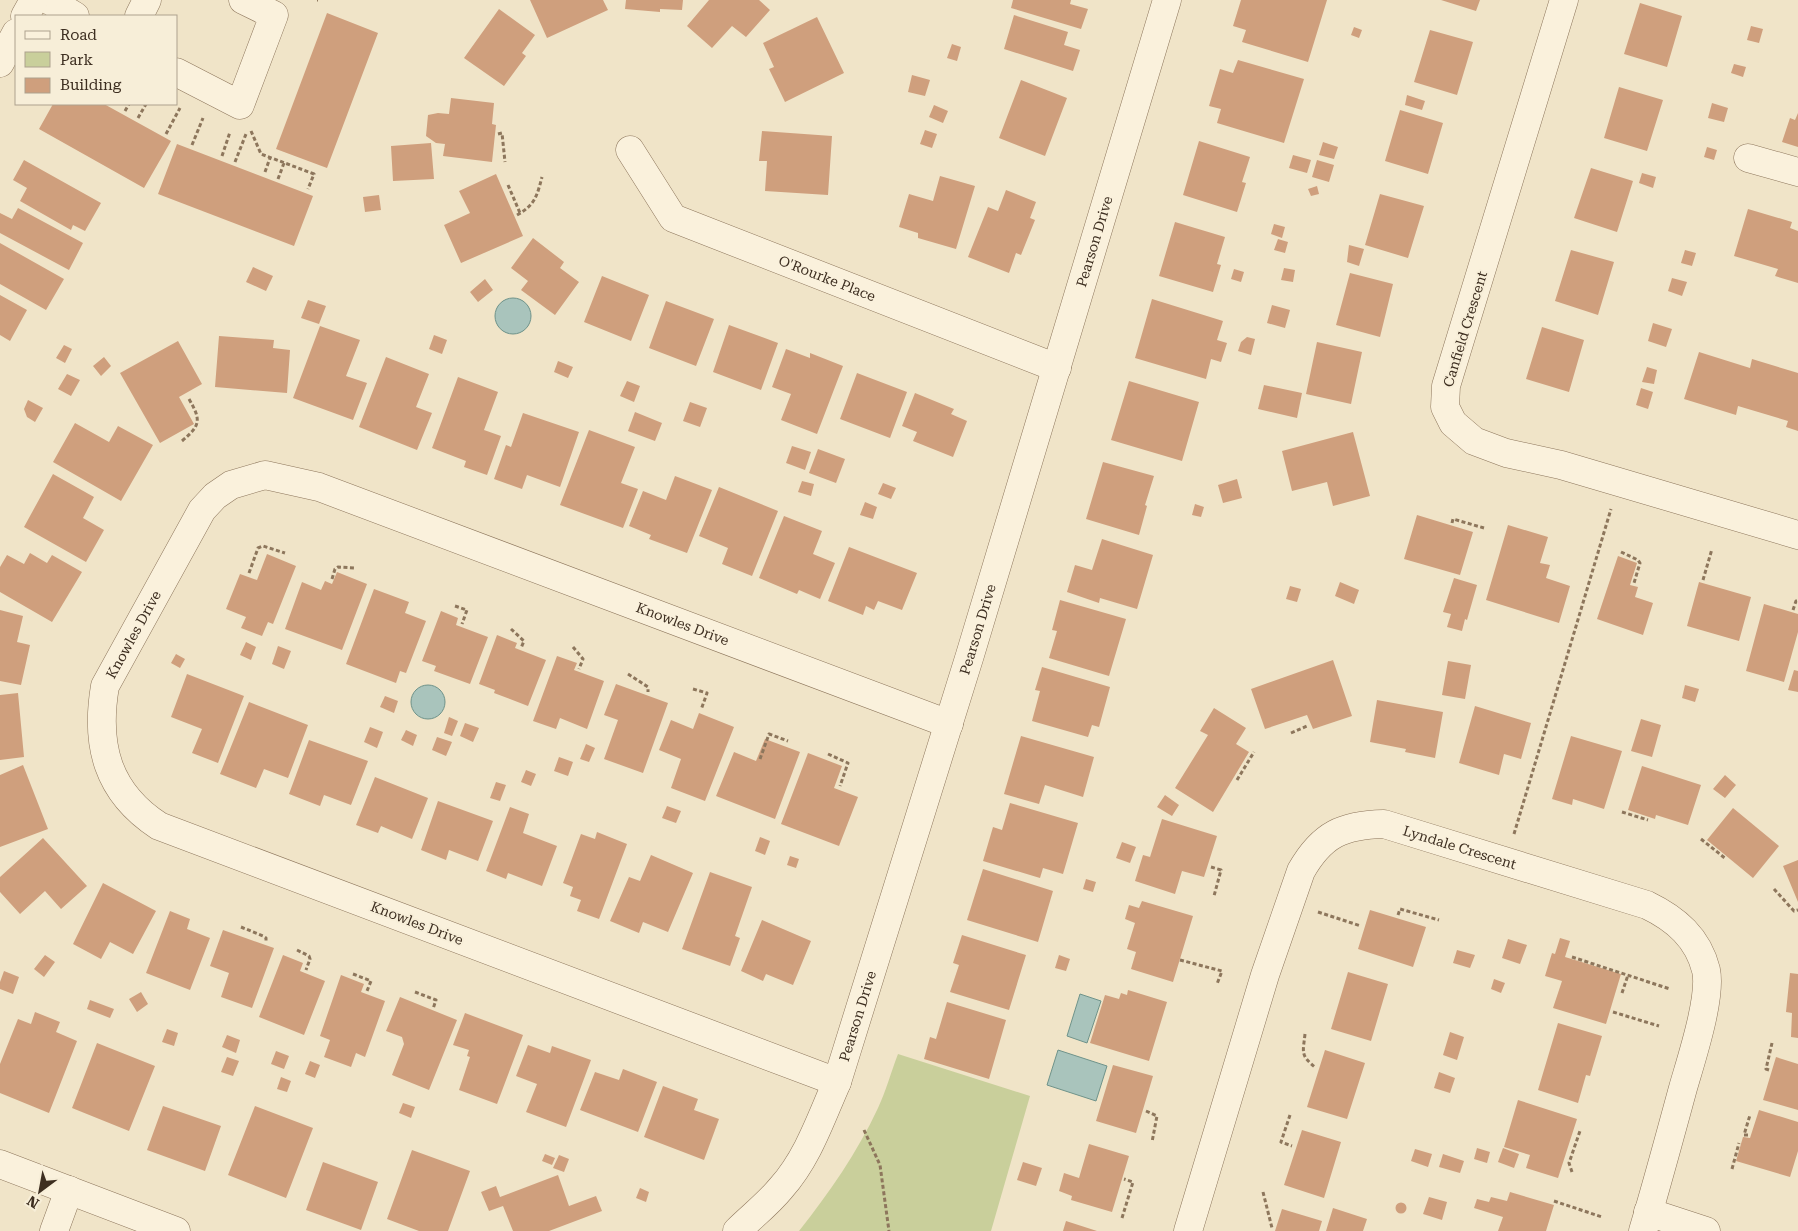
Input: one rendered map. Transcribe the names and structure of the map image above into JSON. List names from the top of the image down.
{
  "streets": {
    "street": [
      "Pearson Drive",
      "O'Rourke Place",
      "Canfield Crescent",
      "Knowles Drive",
      "Lyndale Crescent"
    ]
  },
  "crossings": [
    ["Pearson Drive", "O'Rourke Place"],
    ["Pearson Drive", "Knowles Drive"]
  ],
  "legend": ["Road", "Park", "Building"],
  "north": "bottom left"
}
